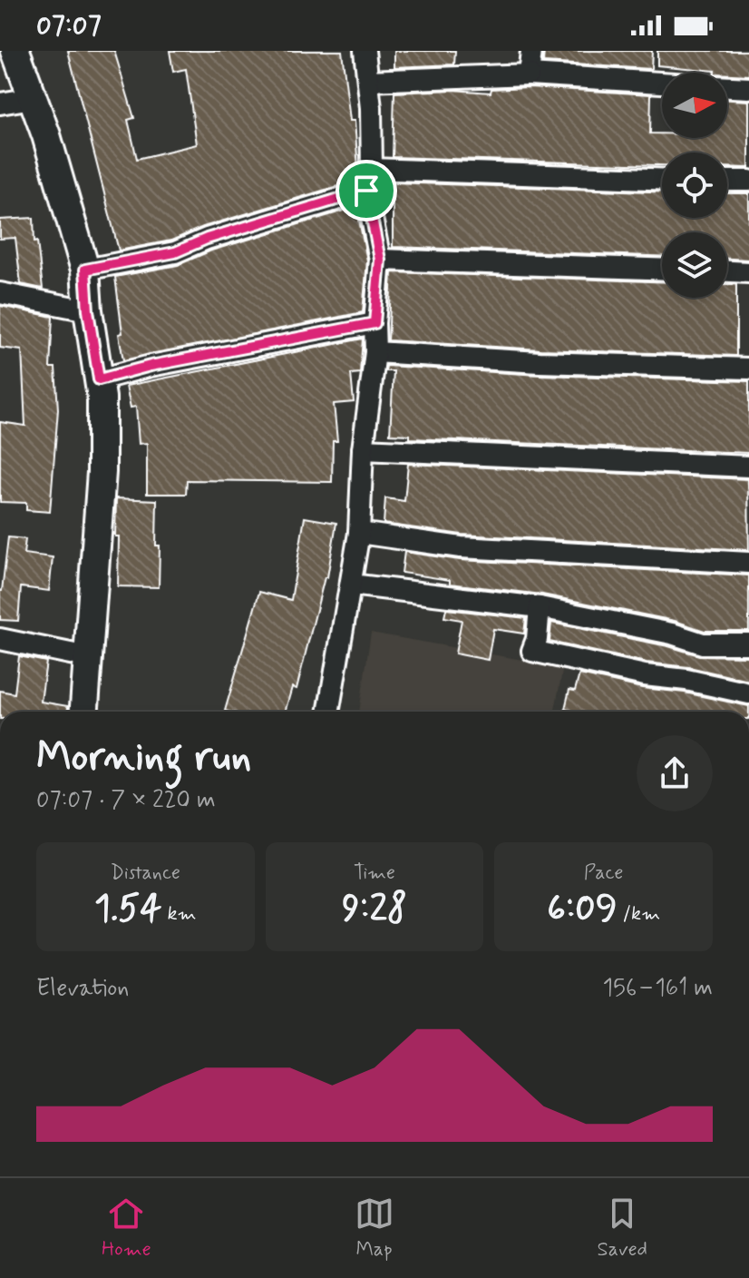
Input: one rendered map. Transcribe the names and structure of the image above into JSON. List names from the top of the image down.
{
  "north": "right",
  "page": {
    "status": "07:07",
    "heading": ["Morning run", "07:07 · 7 × 220 m"],
    "stats": [
      ["Distance", "1.54 km"],
      ["Time", "9:28"],
      ["Pace", "6:09 /km"]
    ],
    "chart": ["Elevation", "156–161 m"],
    "tabs": ["Home", "Map", "Saved"]
  }
}
